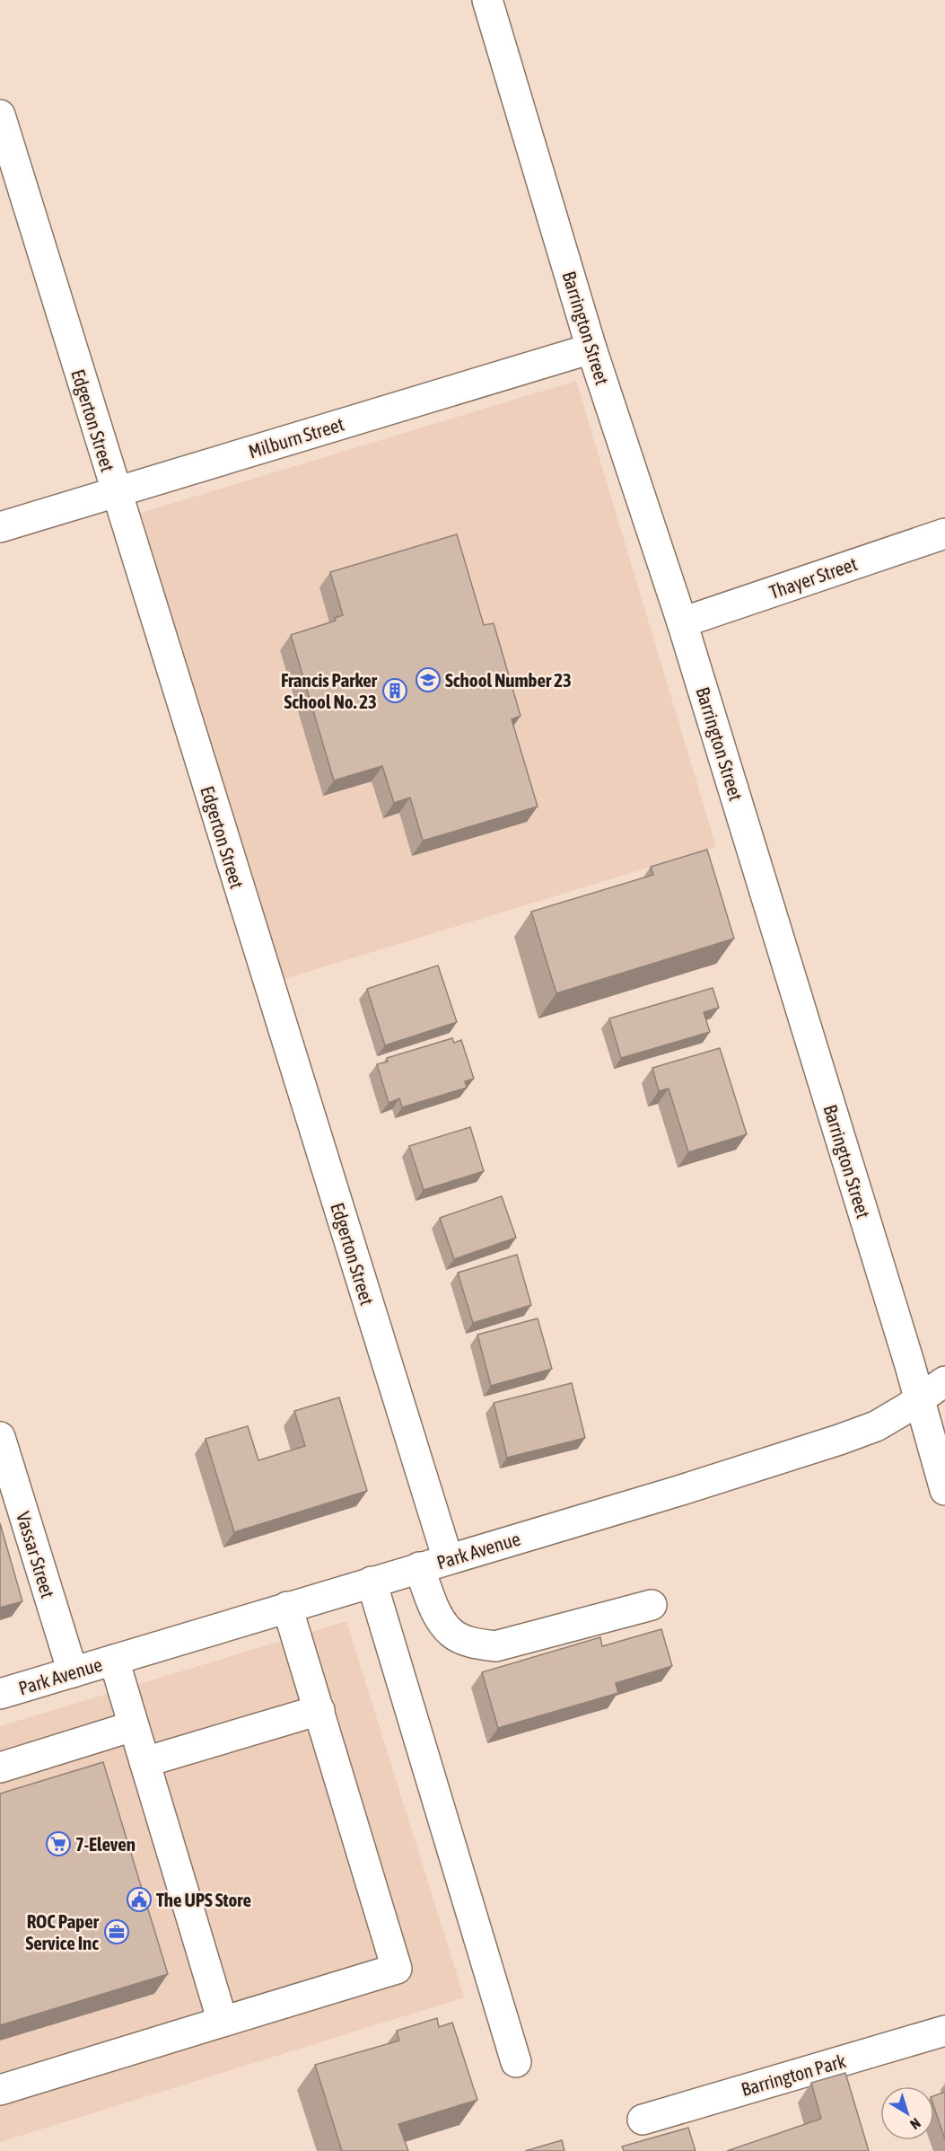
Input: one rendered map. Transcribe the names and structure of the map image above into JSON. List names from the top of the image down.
{
  "streets": {
    "street": [
      "Barrington Street",
      "Edgerton Street",
      "Milburn Street",
      "Thayer Street",
      "Park Avenue",
      "Vassar Street",
      "Barrington Park"
    ]
  },
  "crossings": [
    ["Barrington Street", "Milburn Street"],
    ["Barrington Street", "Thayer Street"],
    ["Barrington Street", "Park Avenue"],
    ["Edgerton Street", "Milburn Street"],
    ["Edgerton Street", "Park Avenue"],
    ["Park Avenue", "Vassar Street"]
  ],
  "places": {
    "school or university": ["School Number 23"],
    "building": ["Francis Parker School No. 23"],
    "supermarket": ["7-Eleven"],
    "public building": ["The UPS Store"],
    "office": ["ROC Paper Service Inc"]
  },
  "north": "bottom right"
}
